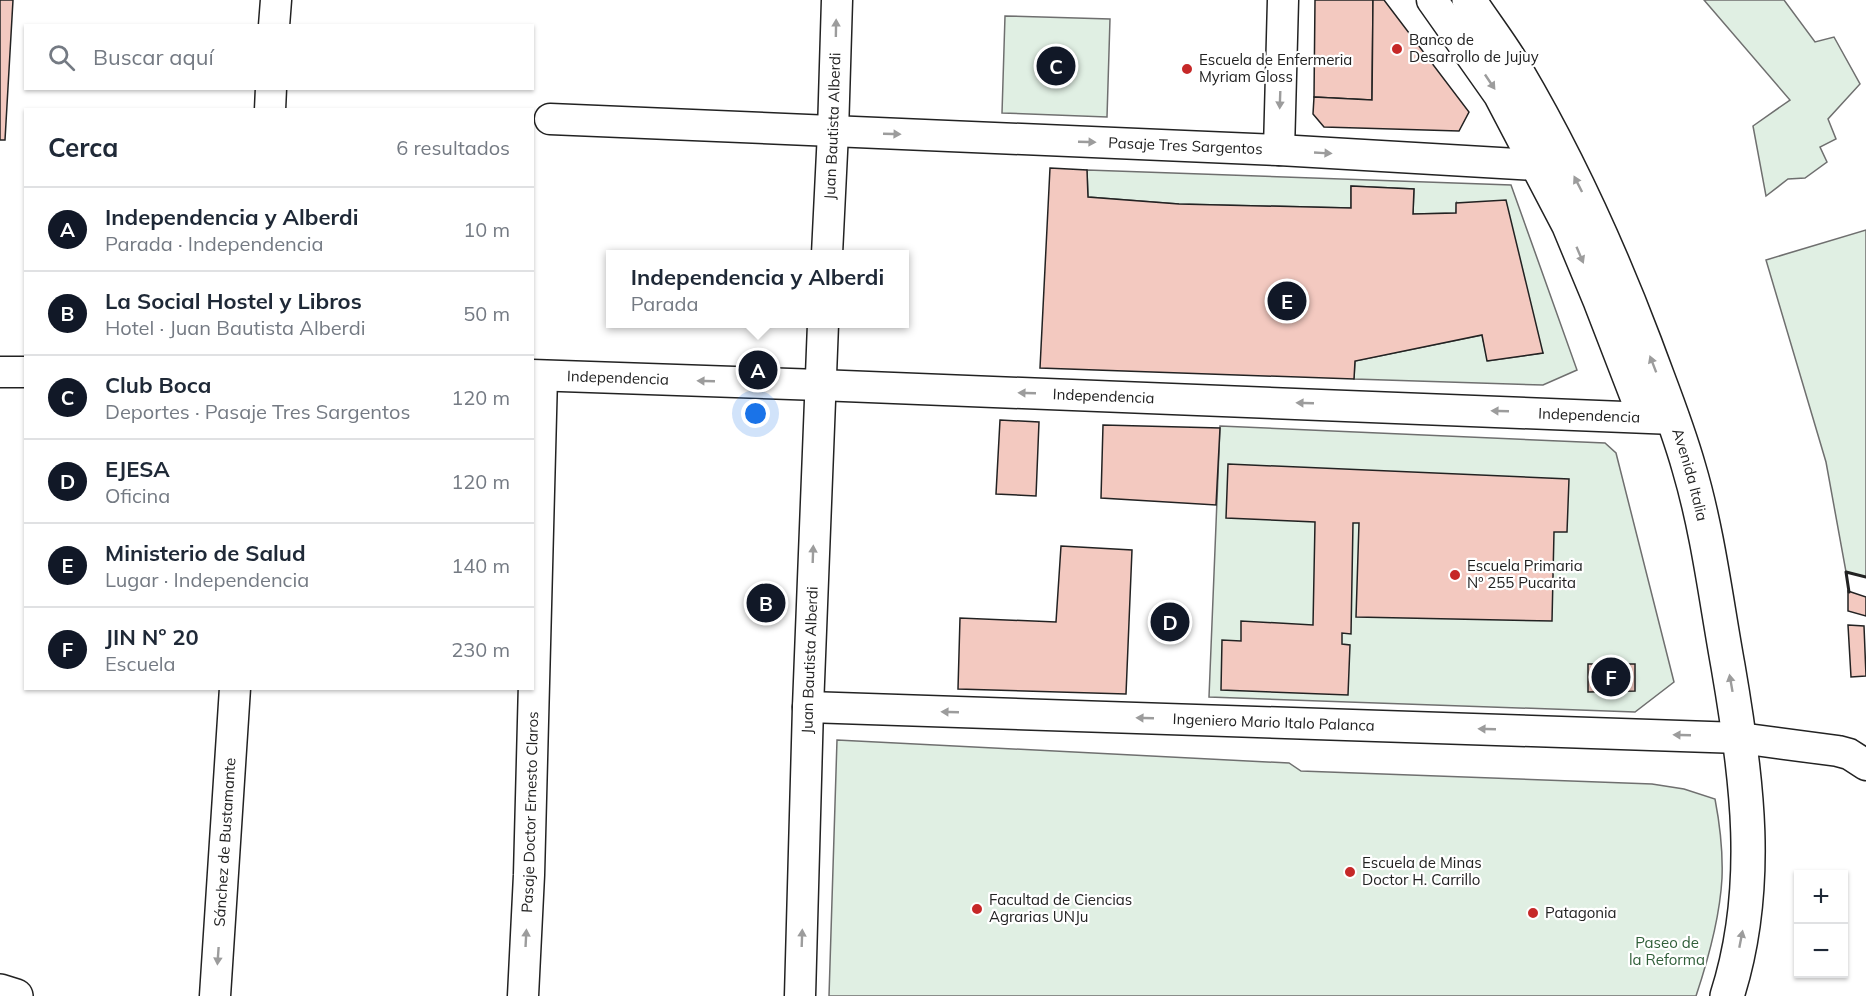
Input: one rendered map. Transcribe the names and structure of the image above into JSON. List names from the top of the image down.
{
  "streets": {
    "main road": ["Avenida Italia"],
    "street": [
      "Juan Bautista Alberdi",
      "Pasaje Tres Sargentos",
      "Independencia",
      "Ingeniero Mario Italo Palanca",
      "Pasaje Doctor Ernesto Claros",
      "Sánchez de Bustamante"
    ]
  },
  "crossings": [
    ["Juan Bautista Alberdi", "Pasaje Tres Sargentos"],
    ["Juan Bautista Alberdi", "Independencia"],
    ["Juan Bautista Alberdi", "Ingeniero Mario Italo Palanca"],
    ["Pasaje Tres Sargentos", "Avenida Italia"],
    ["Independencia", "Avenida Italia"],
    ["Independencia", "Pasaje Doctor Ernesto Claros"],
    ["Avenida Italia", "Ingeniero Mario Italo Palanca"]
  ],
  "one_way": [
    "Juan Bautista Alberdi",
    "Pasaje Tres Sargentos",
    "Independencia",
    "Ingeniero Mario Italo Palanca",
    "Pasaje Doctor Ernesto Claros",
    "Sánchez de Bustamante"
  ],
  "parks": ["Paseo de la Reforma"],
  "places": [
    "Banco de Desarrollo de Jujuy",
    "Escuela de Enfermeria Myriam Gloss",
    "Escuela Primaria Nº 255 Pucarita",
    "Escuela de Minas Doctor H. Carrillo",
    "Facultad de Ciencias Agrarias UNJu",
    "Patagonia"
  ],
  "page": {
    "search": "Buscar aquí",
    "pins": [
      "C",
      "E",
      "A",
      "B",
      "D",
      "F"
    ],
    "heading": ["Cerca", "6 resultados"],
    "list": [
      {
        "mark": "A",
        "name": "Independencia y Alberdi",
        "note": "Parada · Independencia",
        "value": "10 m"
      },
      {
        "mark": "B",
        "name": "La Social Hostel y Libros",
        "note": "Hotel · Juan Bautista Alberdi",
        "value": "50 m"
      },
      {
        "mark": "C",
        "name": "Club Boca",
        "note": "Deportes · Pasaje Tres Sargentos",
        "value": "120 m"
      },
      {
        "mark": "D",
        "name": "EJESA",
        "note": "Oficina",
        "value": "120 m"
      },
      {
        "mark": "E",
        "name": "Ministerio de Salud",
        "note": "Lugar · Independencia",
        "value": "140 m"
      },
      {
        "mark": "F",
        "name": "JIN Nº 20",
        "note": "Escuela",
        "value": "230 m"
      }
    ],
    "popup": ["Independencia y Alberdi", "Parada"],
    "map_buttons": ["+", "−"]
  }
}
